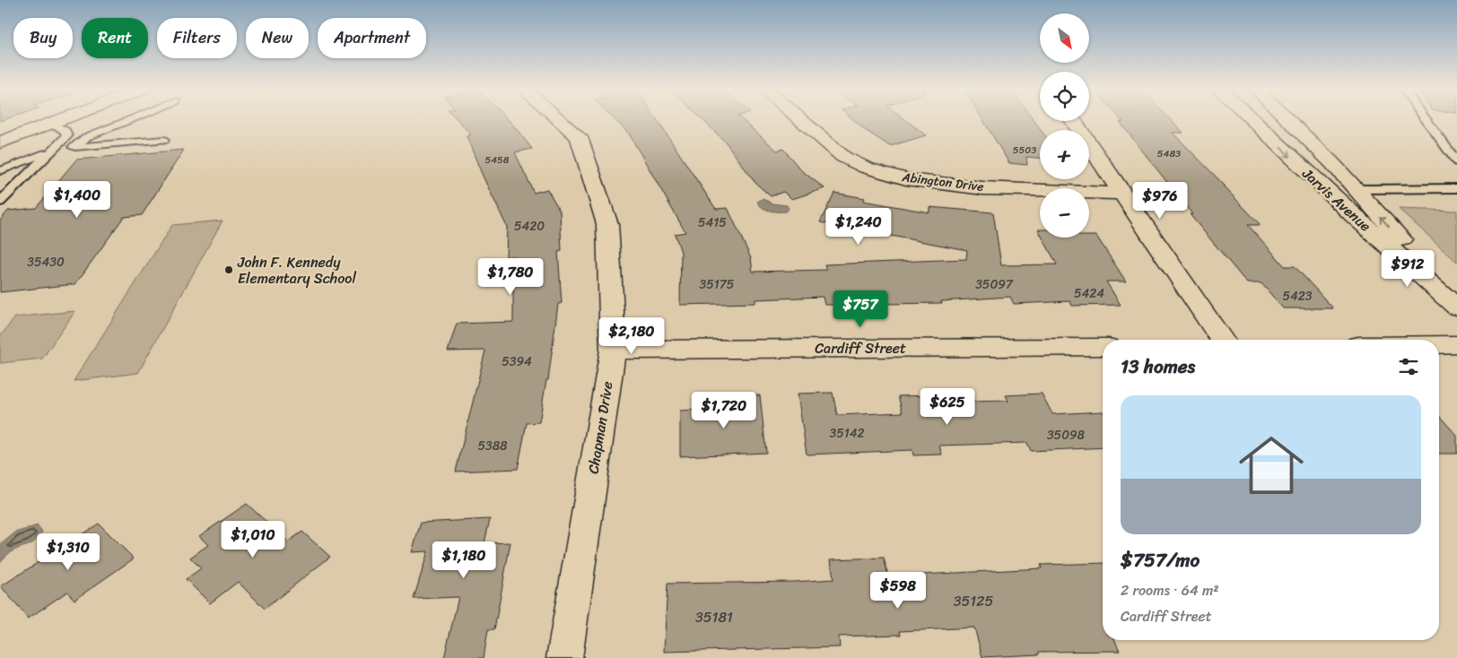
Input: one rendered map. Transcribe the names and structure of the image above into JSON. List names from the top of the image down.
{
  "streets": {
    "street": [
      "Abington Drive",
      "Jarvis Avenue",
      "Cardiff Street",
      "Chapman Drive"
    ]
  },
  "crossings": [
    ["Cardiff Street", "Chapman Drive"]
  ],
  "places": ["John F. Kennedy Elementary School"],
  "house_numbers": [
    "5503",
    "5483",
    "5458",
    "5415",
    "5420",
    "35430",
    "35175",
    "35097",
    "5424",
    "5423",
    "5394",
    "35142",
    "35098",
    "5388",
    "35125",
    "35181"
  ],
  "north": "bottom right",
  "page": {
    "map_buttons": ["+", "−"],
    "chip": [
      "Buy",
      "Rent",
      "Filters",
      "New",
      "Apartment"
    ],
    "price": [
      "$1,400",
      "$976",
      "$1,240",
      "$912",
      "$1,780",
      "$757",
      "$2,180",
      "$625",
      "$1,720",
      "$1,010",
      "$1,310",
      "$1,180",
      "$598"
    ],
    "heading": "13 homes",
    "list": [
      {
        "name": "$757/mo",
        "note": "2 rooms · 64 m² · Cardiff Street"
      }
    ]
  }
}
